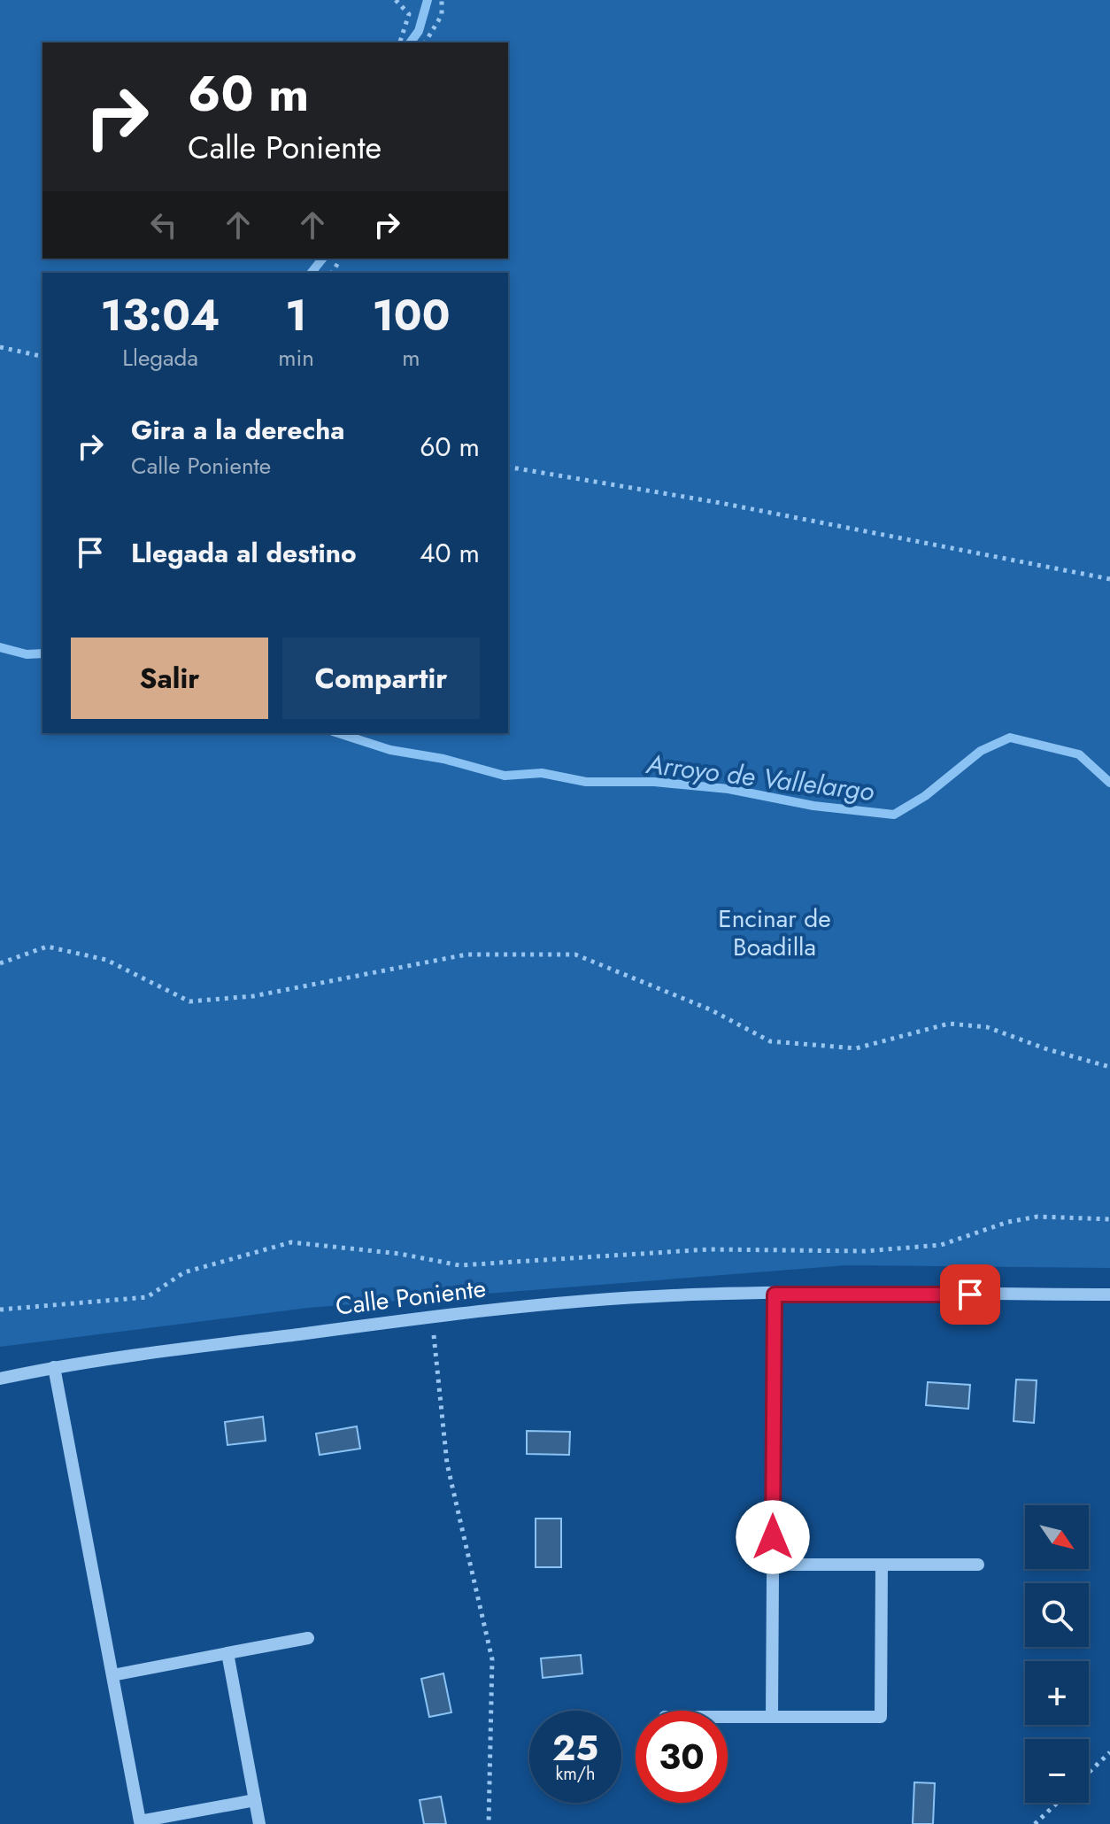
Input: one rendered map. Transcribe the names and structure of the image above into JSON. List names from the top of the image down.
{
  "streets": {
    "street": ["Calle Poniente"]
  },
  "water": ["Arroyo de Vallelargo"],
  "parks": ["Encinar de Boadilla"],
  "north": "bottom right",
  "page": {
    "turn": ["60 m", "Calle Poniente"],
    "eta": [
      "13:04",
      "Llegada",
      "1",
      "min",
      "100",
      "m"
    ],
    "list": [
      {
        "name": "Gira a la derecha",
        "note": "Calle Poniente",
        "value": "60 m"
      },
      {
        "name": "Llegada al destino",
        "value": "40 m"
      }
    ],
    "buttons": ["Salir", "Compartir"],
    "map_buttons": ["+", "−"],
    "speed": "25 km/h",
    "limit": "30"
  }
}
